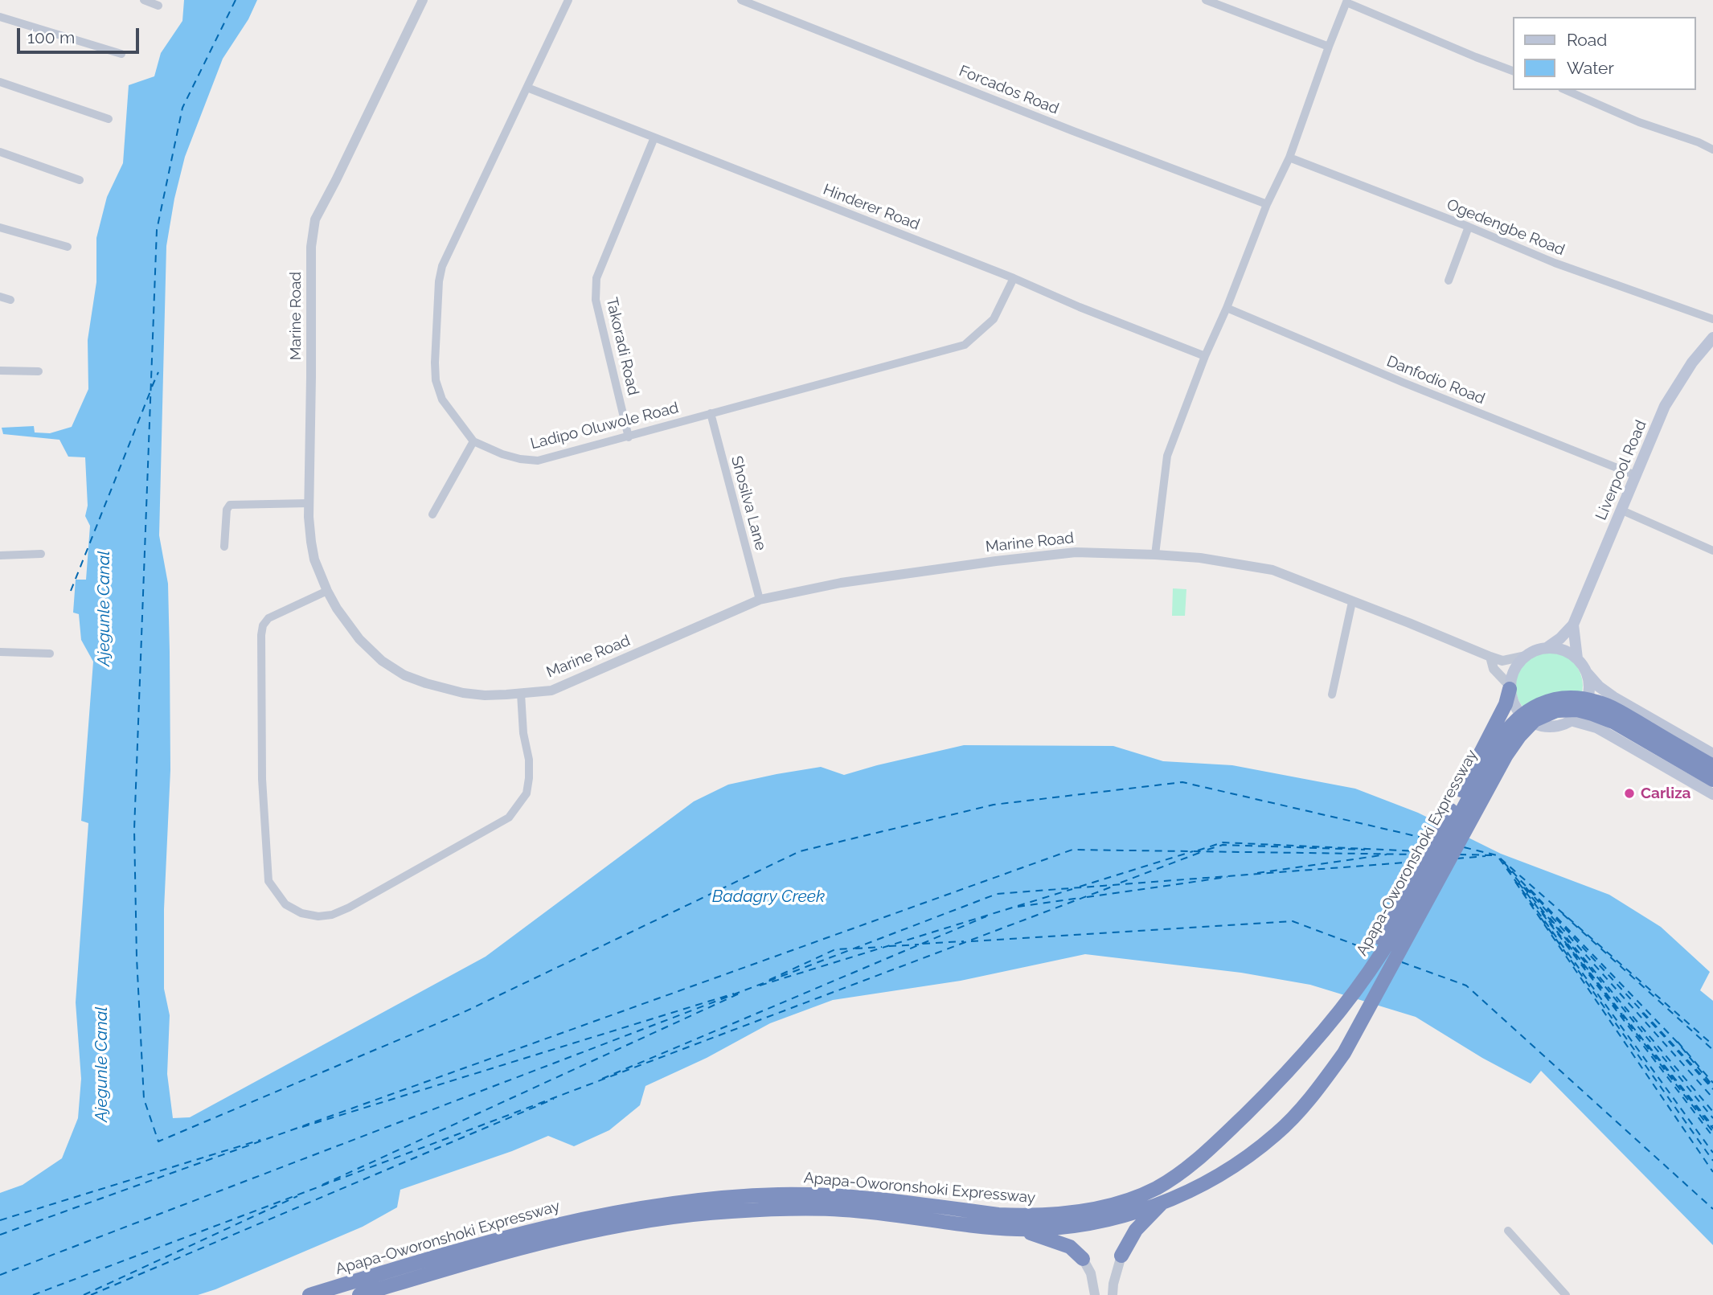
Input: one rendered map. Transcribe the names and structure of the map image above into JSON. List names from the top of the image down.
{
  "streets": {
    "highway": ["Apapa-Oworonshoki Expressway"],
    "main road": ["Liverpool Road"],
    "street": [
      "Forcados Road",
      "Hinderer Road",
      "Ogedengbe Road",
      "Marine Road",
      "Takoradi Road",
      "Danfodio Road",
      "Ladipo Oluwole Road",
      "Shosilva Lane"
    ]
  },
  "crossings": [
    ["Hinderer Road", "Takoradi Road"],
    ["Hinderer Road", "Ladipo Oluwole Road"],
    ["Marine Road", "Shosilva Lane"],
    ["Takoradi Road", "Ladipo Oluwole Road"],
    ["Danfodio Road", "Liverpool Road"],
    ["Ladipo Oluwole Road", "Shosilva Lane"]
  ],
  "water": ["Ajegunle Canal", "Badagry Creek"],
  "places": ["Carliza"],
  "legend": ["Road", "Water"],
  "scale_bar": "100 m"
}
